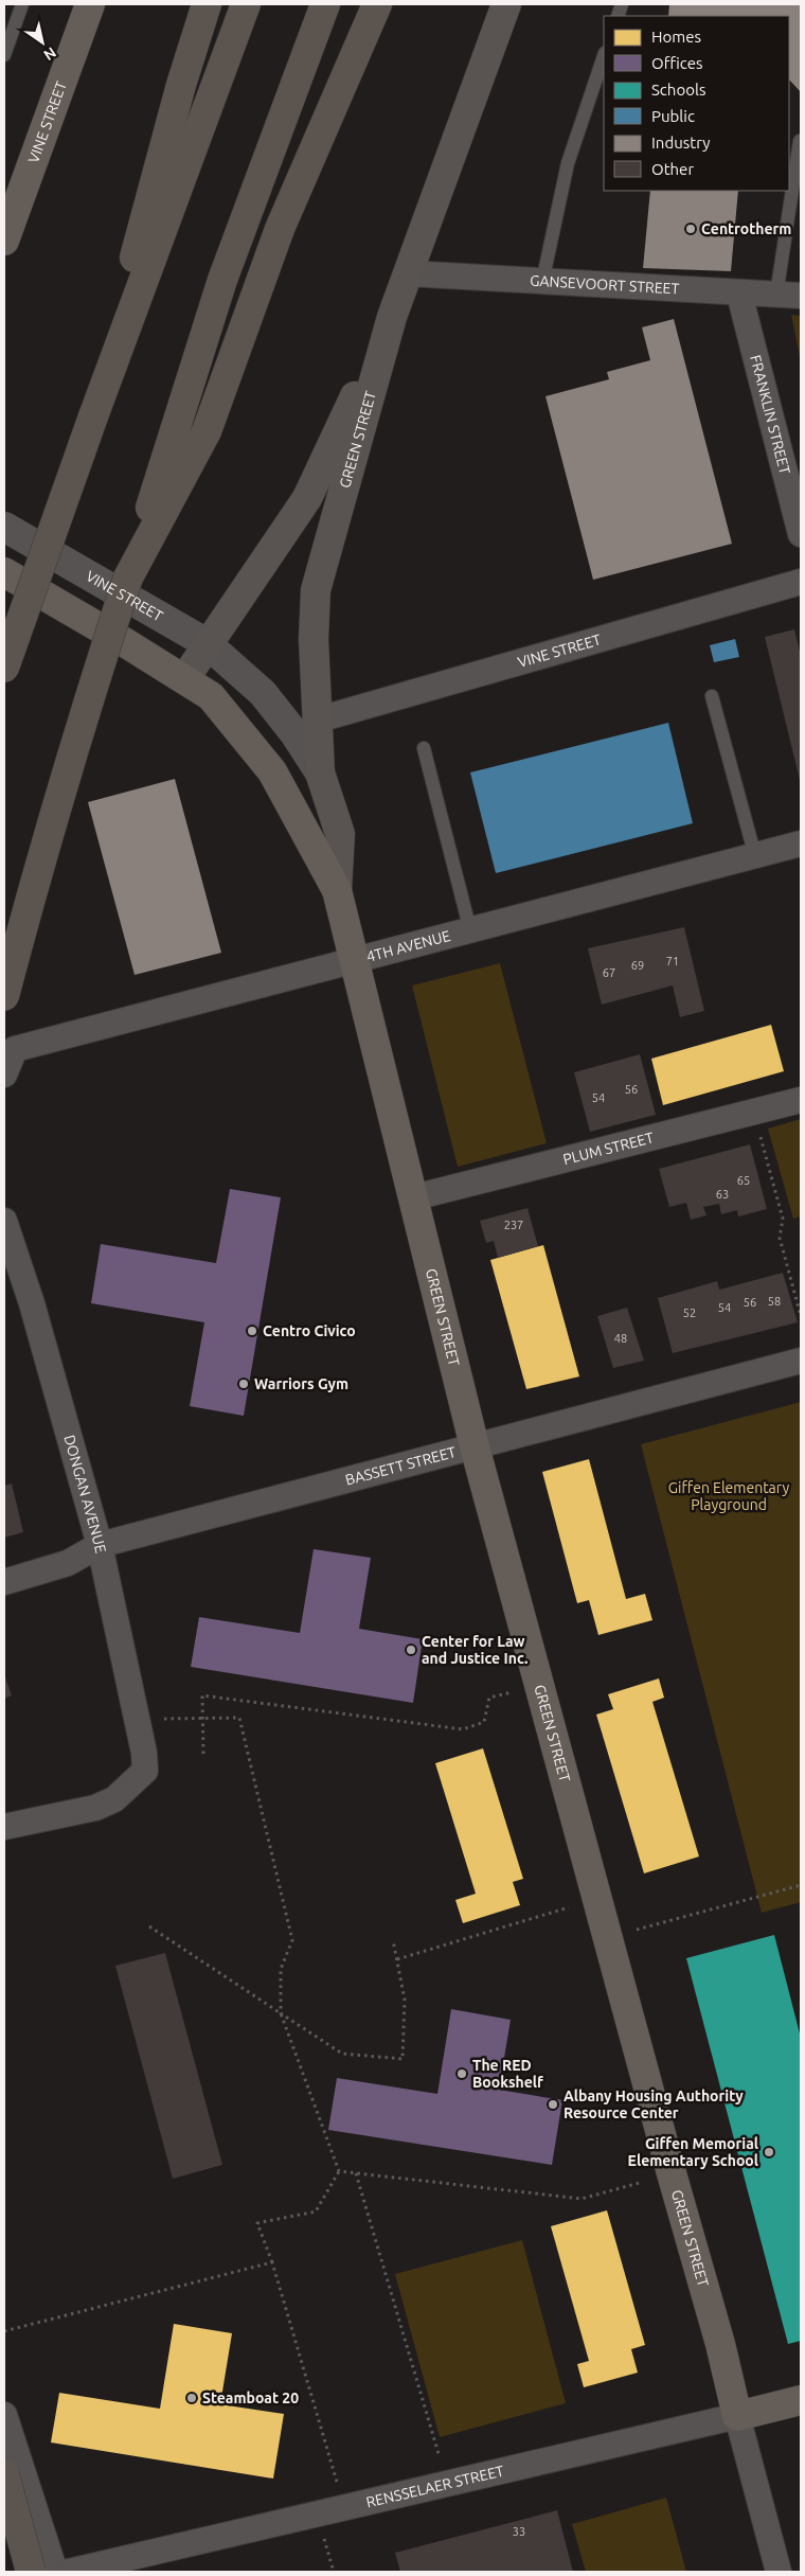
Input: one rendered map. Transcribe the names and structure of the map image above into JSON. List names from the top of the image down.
{
  "streets": {
    "main road": ["VINE STREET", "GREEN STREET", "RENSSELAER STREET"],
    "street": [
      "GANSEVOORT STREET",
      "FRANKLIN STREET",
      "4TH AVENUE",
      "PLUM STREET",
      "BASSETT STREET",
      "DONGAN AVENUE"
    ]
  },
  "crossings": [
    ["VINE STREET", "GREEN STREET"],
    ["GANSEVOORT STREET", "FRANKLIN STREET"],
    ["GANSEVOORT STREET", "GREEN STREET"],
    ["GREEN STREET", "4TH AVENUE"],
    ["GREEN STREET", "PLUM STREET"],
    ["GREEN STREET", "BASSETT STREET"],
    ["GREEN STREET", "RENSSELAER STREET"],
    ["BASSETT STREET", "DONGAN AVENUE"]
  ],
  "parks": ["Giffen Elementary Playground"],
  "places": [
    "Centrotherm",
    "Centro Civico",
    "Warriors Gym",
    "Center for Law and Justice Inc.",
    "The RED Bookshelf",
    "Albany Housing Authority Resource Center",
    "Giffen Memorial Elementary School",
    "Steamboat 20"
  ],
  "house_numbers": [
    "71",
    "69",
    "67",
    "56",
    "54",
    "65",
    "63",
    "237",
    "58",
    "56",
    "54",
    "52",
    "48",
    "33"
  ],
  "legend": [
    "Homes",
    "Offices",
    "Schools",
    "Public",
    "Industry",
    "Other"
  ],
  "north": "bottom right"
}
